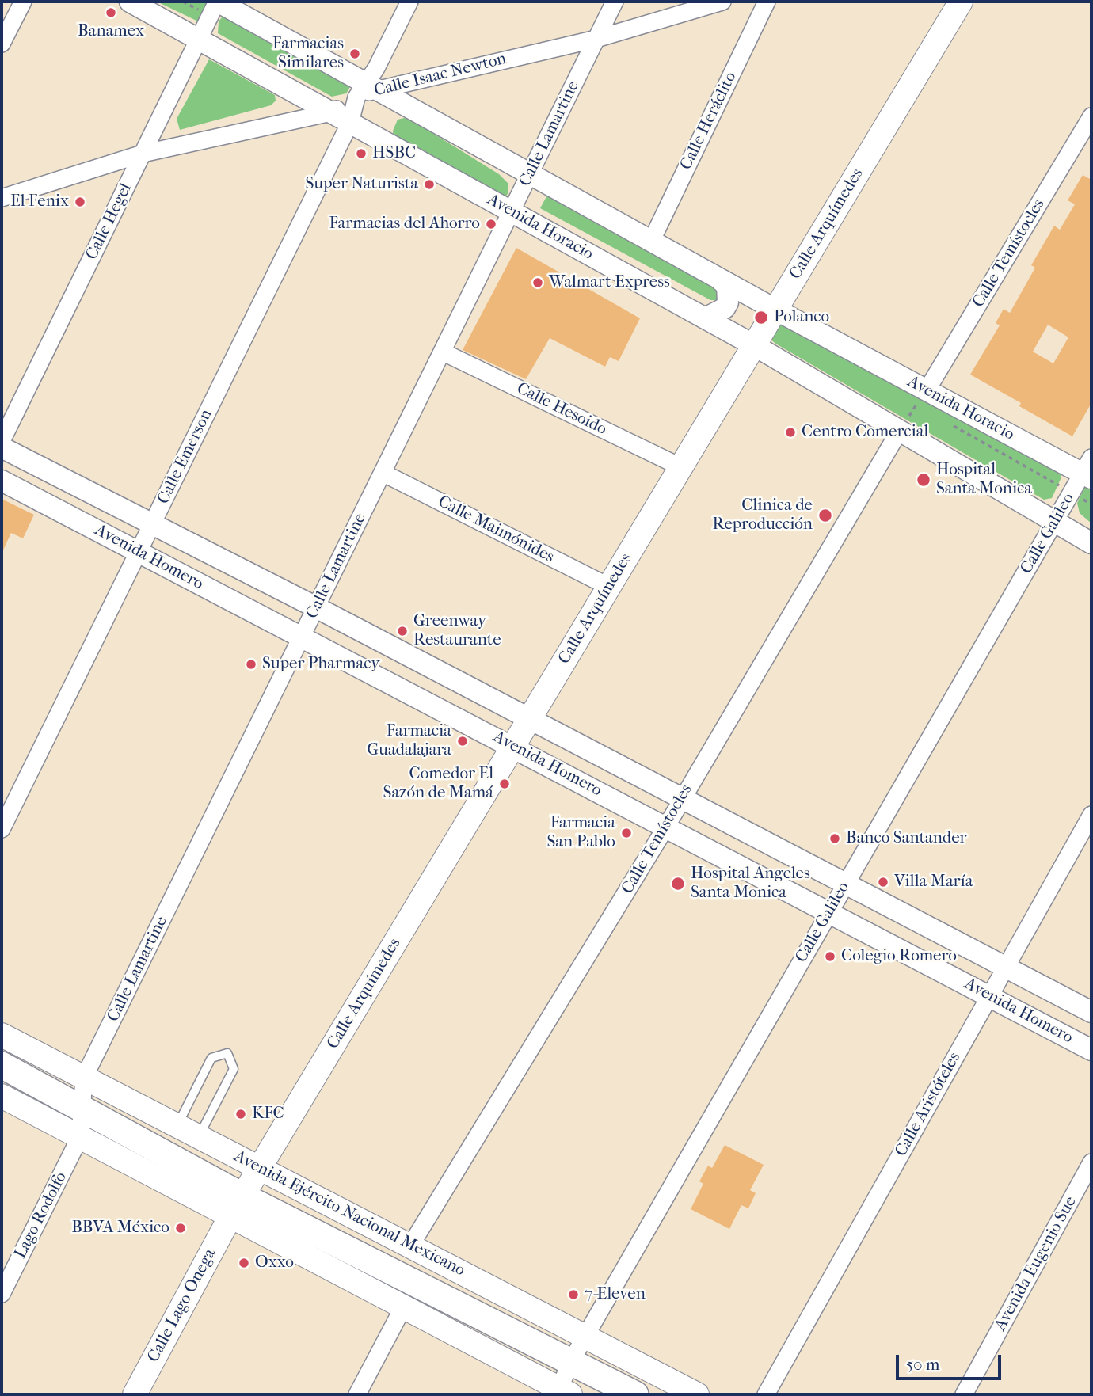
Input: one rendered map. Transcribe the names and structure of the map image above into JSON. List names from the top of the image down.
{
  "streets": {
    "main road": ["Calle Arquímedes", "Avenida Ejército Nacional Mexicano", "Calle Lago Onega"],
    "street": [
      "Calle Isaac Newton",
      "Calle Heráclito",
      "Calle Lamartine",
      "Calle Hegel",
      "Avenida Horacio",
      "Calle Temístocles",
      "Calle Hesoido",
      "Calle Emerson",
      "Calle Maimónides",
      "Calle Galileo",
      "Avenida Homero",
      "Calle Aristóteles",
      "Lago Rodolfo",
      "Avenida Eugenio Sue"
    ]
  },
  "crossings": [
    ["Calle Isaac Newton", "Calle Lamartine"],
    ["Calle Isaac Newton", "Calle Hegel"],
    ["Calle Isaac Newton", "Avenida Horacio"],
    ["Calle Isaac Newton", "Calle Emerson"],
    ["Calle Heráclito", "Avenida Horacio"],
    ["Calle Lamartine", "Avenida Horacio"],
    ["Calle Lamartine", "Calle Hesoido"],
    ["Calle Lamartine", "Calle Maimónides"],
    ["Calle Lamartine", "Avenida Homero"],
    ["Calle Lamartine", "Avenida Ejército Nacional Mexicano"],
    ["Calle Lamartine", "Lago Rodolfo"],
    ["Calle Hegel", "Avenida Horacio"],
    ["Calle Arquímedes", "Avenida Horacio"],
    ["Calle Arquímedes", "Calle Hesoido"],
    ["Calle Arquímedes", "Calle Maimónides"],
    ["Calle Arquímedes", "Avenida Homero"],
    ["Calle Arquímedes", "Avenida Ejército Nacional Mexicano"],
    ["Calle Arquímedes", "Calle Lago Onega"],
    ["Avenida Horacio", "Calle Temístocles"],
    ["Avenida Horacio", "Calle Emerson"],
    ["Avenida Horacio", "Calle Galileo"],
    ["Calle Temístocles", "Avenida Homero"],
    ["Calle Temístocles", "Avenida Ejército Nacional Mexicano"],
    ["Calle Emerson", "Avenida Homero"],
    ["Calle Galileo", "Avenida Homero"],
    ["Calle Galileo", "Avenida Ejército Nacional Mexicano"],
    ["Avenida Homero", "Calle Aristóteles"],
    ["Avenida Ejército Nacional Mexicano", "Lago Rodolfo"],
    ["Avenida Ejército Nacional Mexicano", "Calle Lago Onega"]
  ],
  "places": [
    "Banamex",
    "Farmacias Similares",
    "HSBC",
    "Super Naturista",
    "El Fenix",
    "Farmacias del Ahorro",
    "Walmart Express",
    "Polanco",
    "Centro Comercial",
    "Hospital Santa Monica",
    "Clinica de Reproducción",
    "Greenway Restaurante",
    "Super Pharmacy",
    "Farmacia Guadalajara",
    "Comedor El Sazón de Mamá",
    "Farmacia San Pablo",
    "Banco Santander",
    "Villa María",
    "Hospital Angeles Santa Monica",
    "Colegio Romero",
    "KFC",
    "BBVA México",
    "Oxxo",
    "7-Eleven"
  ],
  "scale_bar": "50 m"
}
